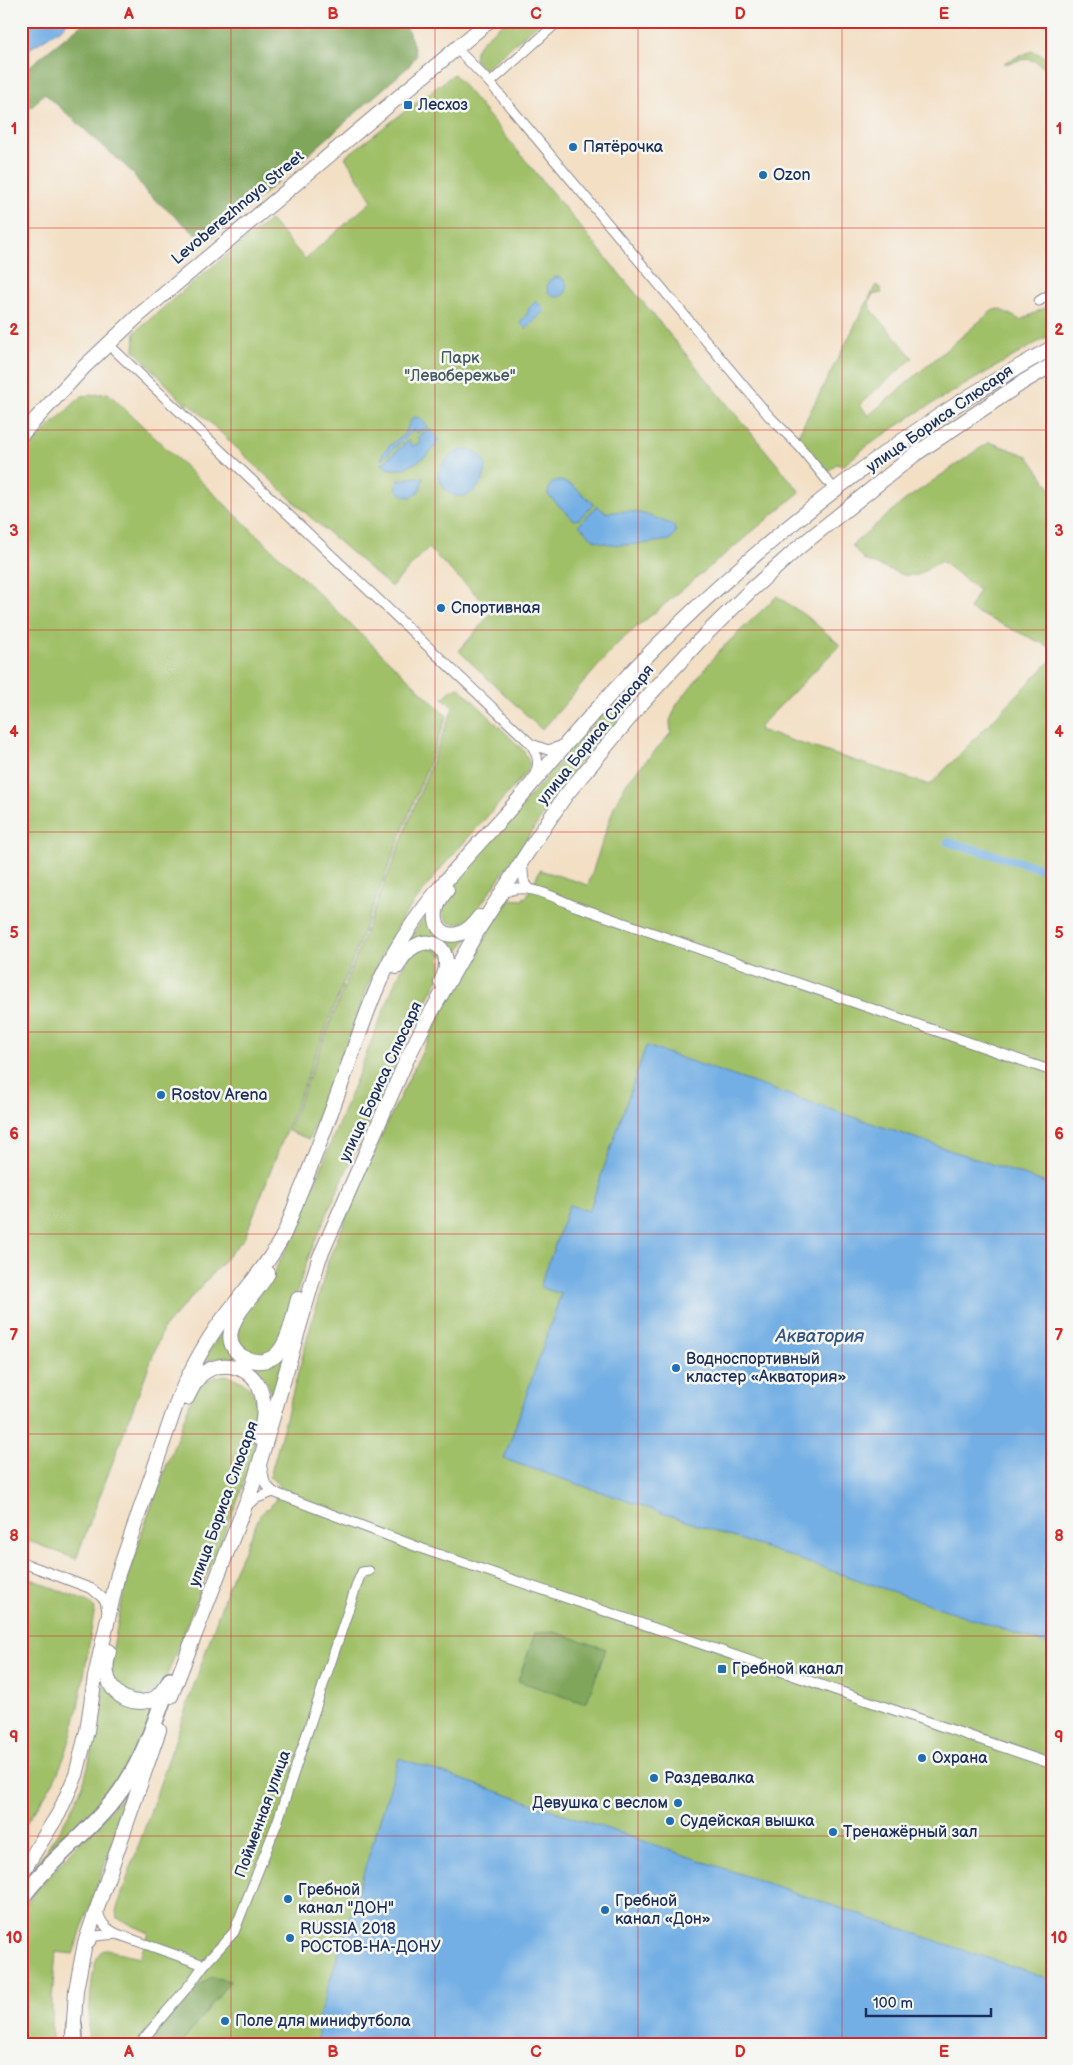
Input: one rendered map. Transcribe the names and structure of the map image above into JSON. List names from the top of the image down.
{
  "streets": {
    "main road": ["Levoberezhnaya Street", "улица Бориса Слюсаря"],
    "street": ["Пойменная улица"]
  },
  "water": ["Акватория"],
  "parks": ["Парк \"Левобережье\""],
  "places": {
    "transit": ["Лесхоз", "Гребной канал"],
    "other": [
      "Пятёрочка",
      "Ozon",
      "Спортивная",
      "Rostov Arena",
      "Водноспортивный кластер «Акватория»",
      "Охрана",
      "Раздевалка",
      "Девушка с веслом",
      "Судейская вышка",
      "Тренажёрный зал",
      "Гребной канал \"ДОН\"",
      "Гребной канал «Дон»",
      "RUSSIA 2018 РОСТОВ-НА-ДОНУ",
      "Поле для минифутбола"
    ]
  },
  "scale_bar": "100 m",
  "grid": {
    "columns": [
      "A",
      "B",
      "C",
      "D",
      "E"
    ],
    "rows": [
      "1",
      "2",
      "3",
      "4",
      "5",
      "6",
      "7",
      "8",
      "9",
      "10"
    ]
  }
}
